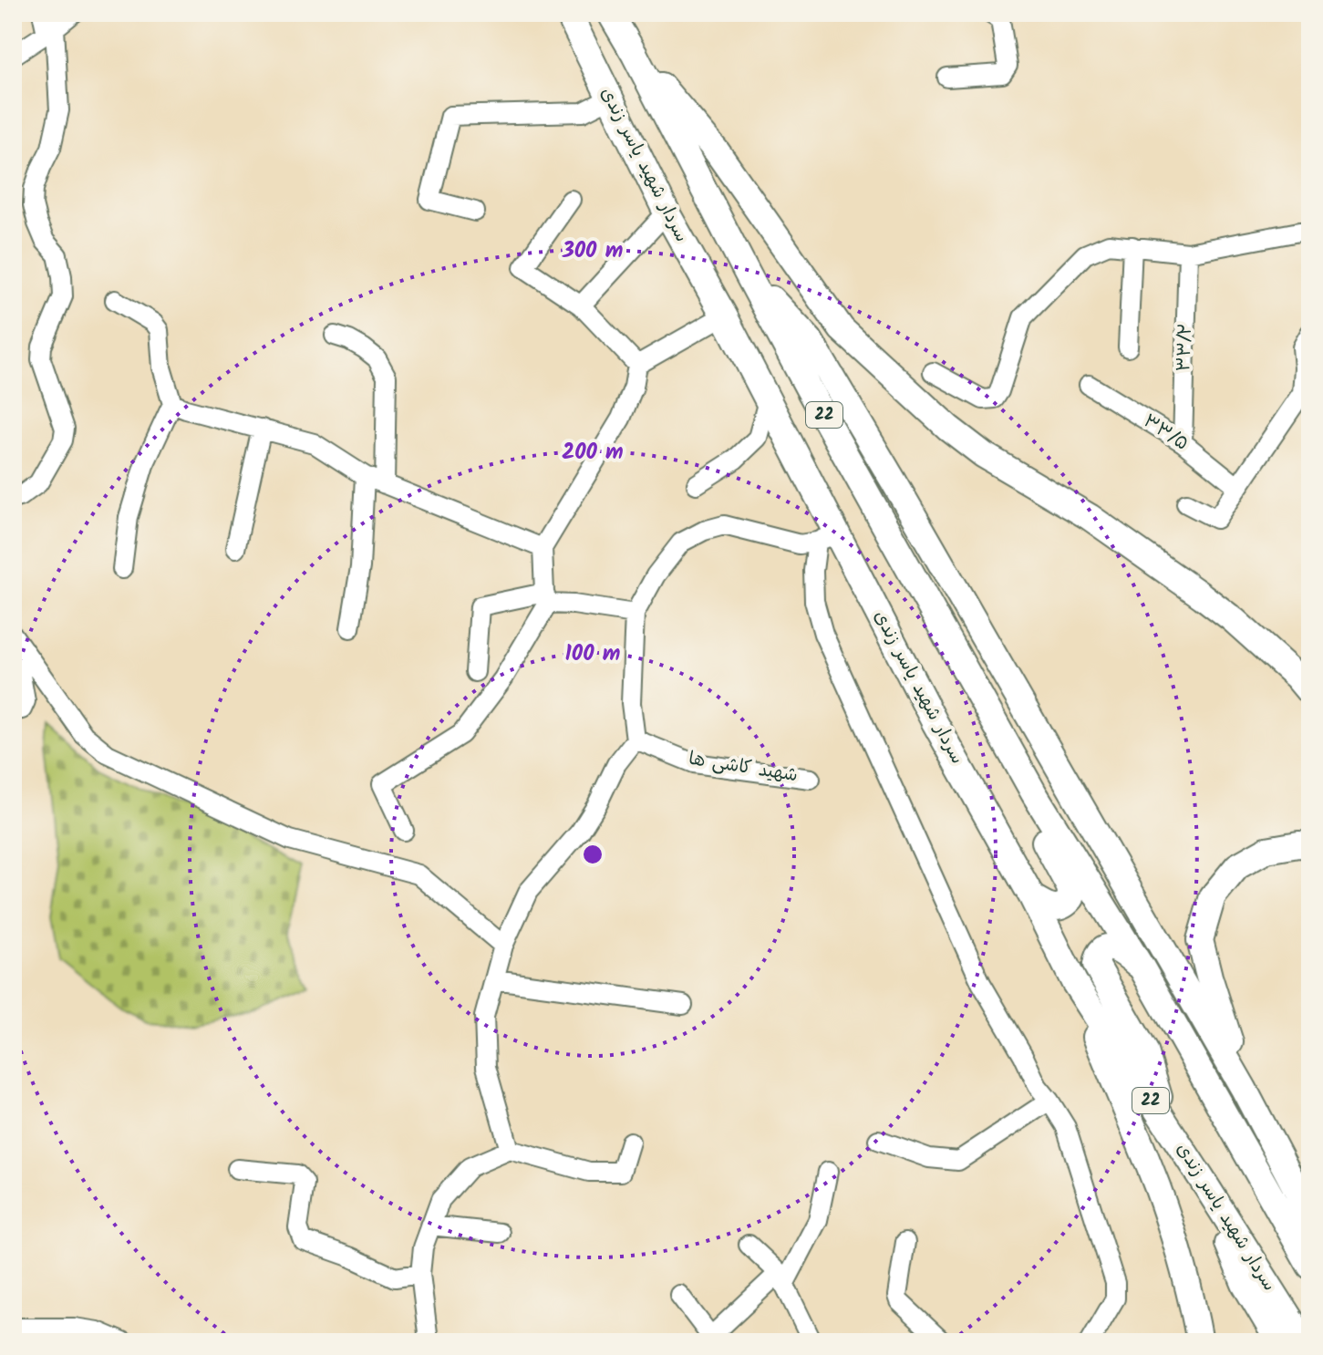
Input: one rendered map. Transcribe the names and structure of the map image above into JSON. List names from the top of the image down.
{
  "streets": {
    "highway": ["سردار شهید یاسر زندی", "22"],
    "street": ["۳۳/۲", "۳۳/۵", "شهید کاشی ها"]
  },
  "crossings": [
    ["۳۳/۲", "۳۳/۵"]
  ],
  "rings": ["300 m", "200 m", "100 m"]
}
